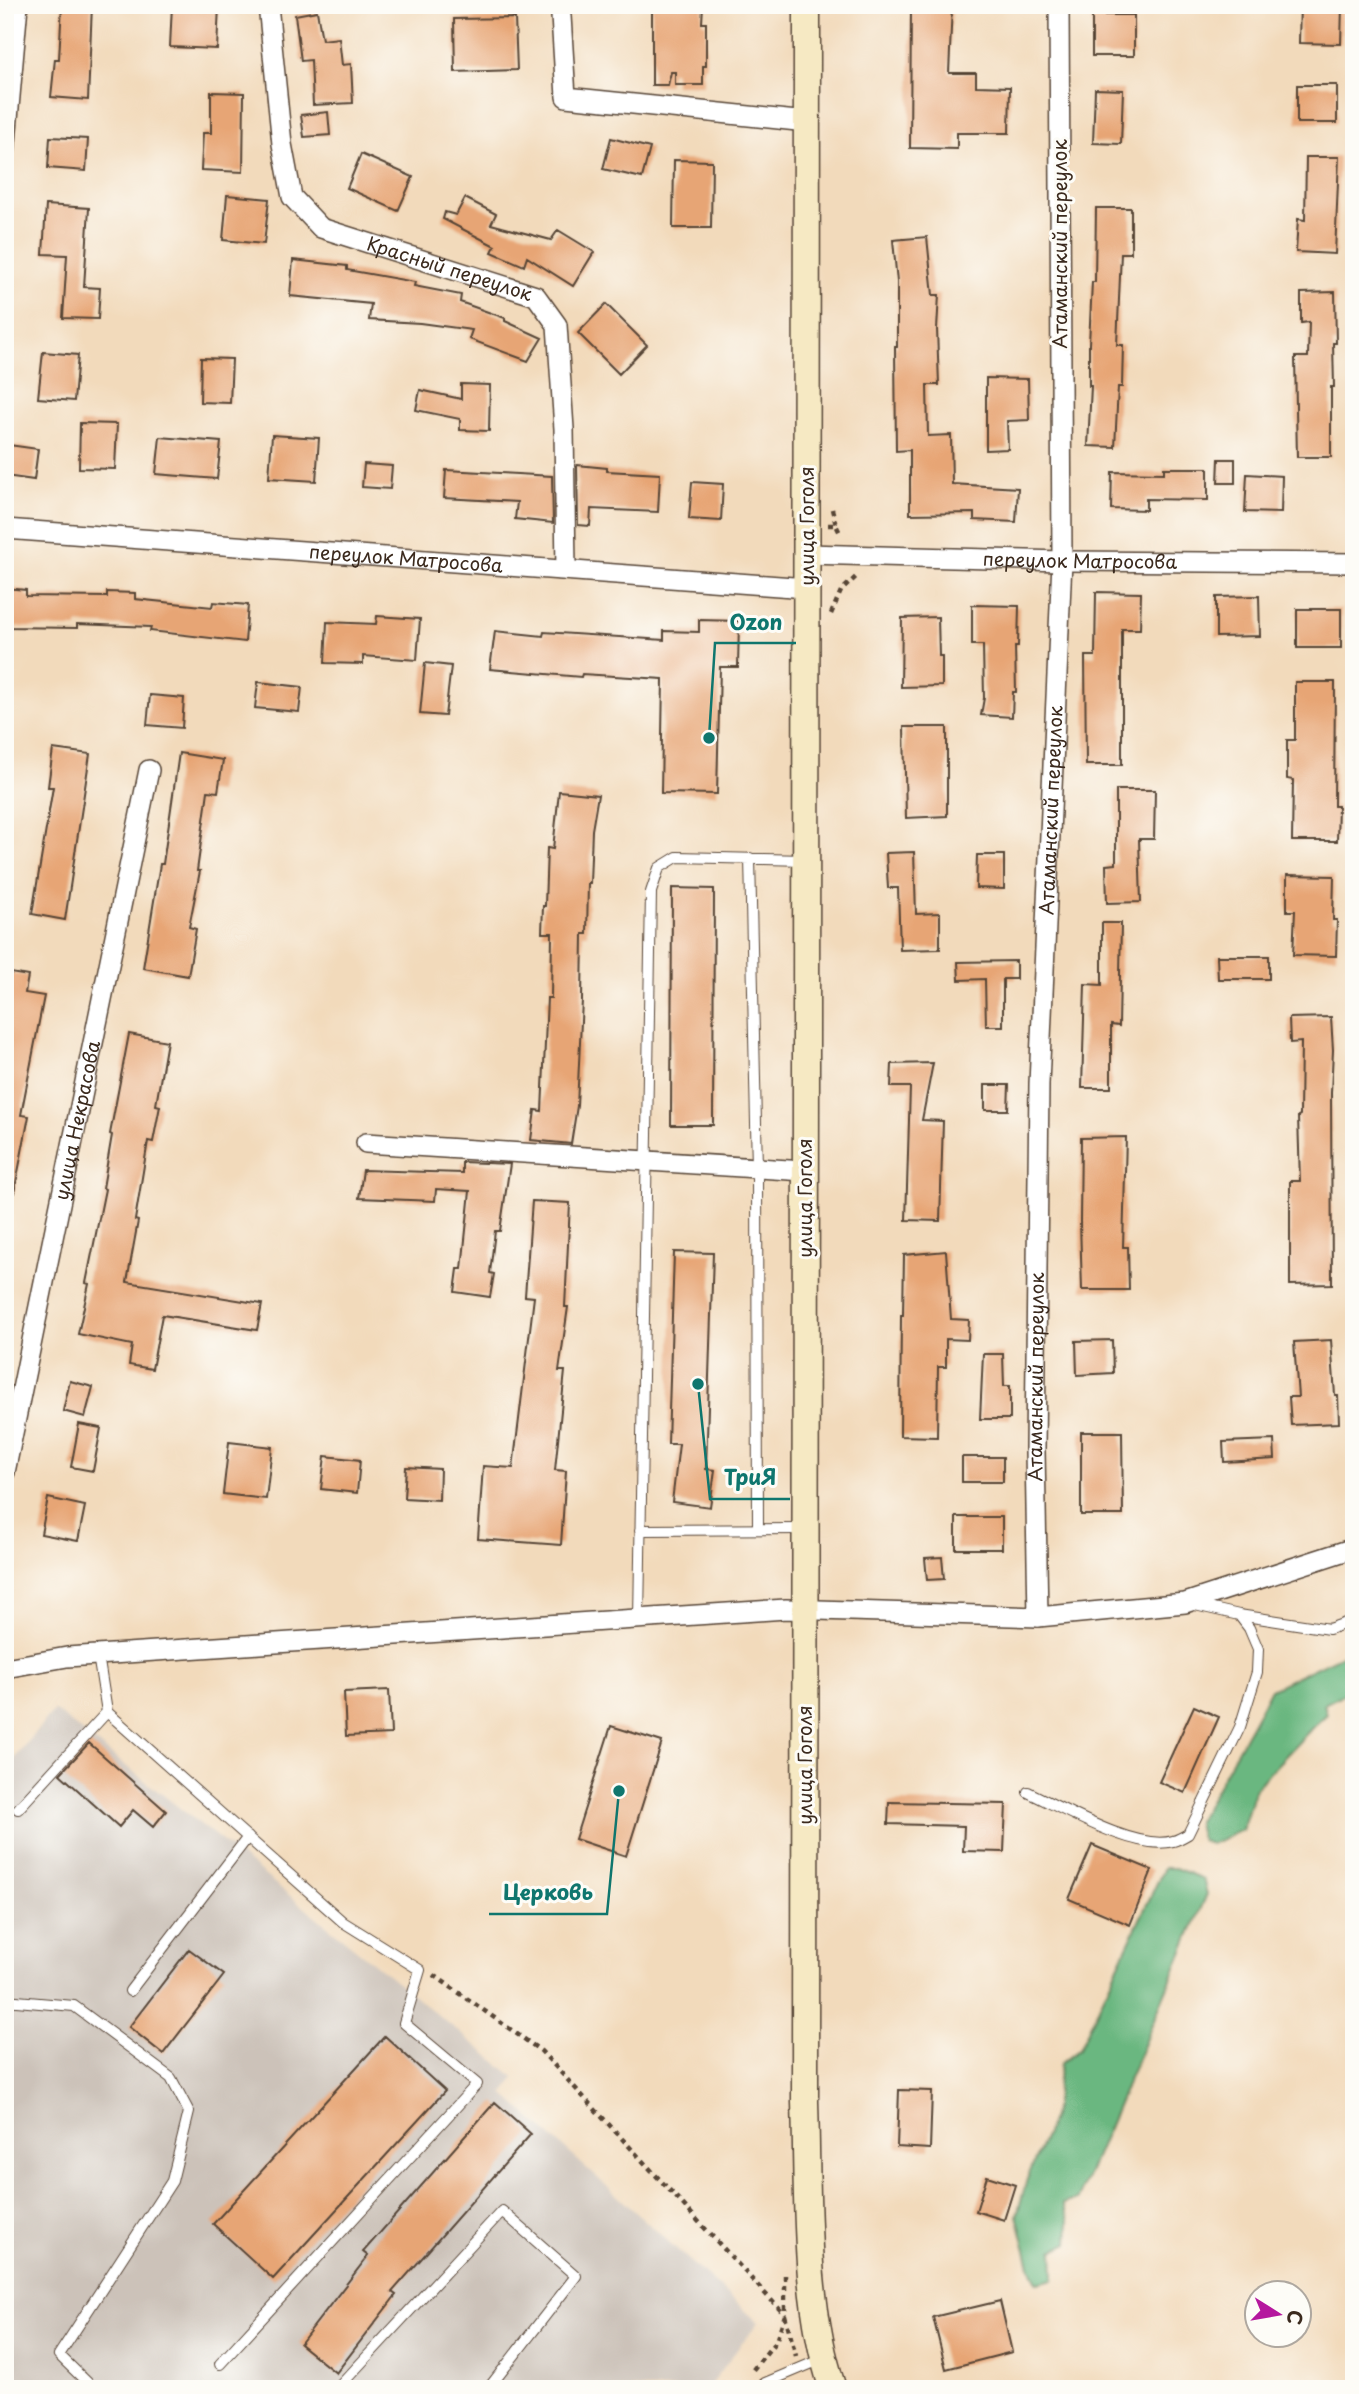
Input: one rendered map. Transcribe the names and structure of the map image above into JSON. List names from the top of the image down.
{
  "streets": {
    "main road": ["улица Гоголя"],
    "street": [
      "Атаманский переулок",
      "Красный переулок",
      "переулок Матросова",
      "улица Некрасова"
    ]
  },
  "crossings": [
    ["Атаманский переулок", "переулок Матросова"],
    ["Красный переулок", "переулок Матросова"],
    ["улица Гоголя", "переулок Матросова"]
  ],
  "places": ["Ozon", "ТриЯ", "Церковь"],
  "north": "right"
}
